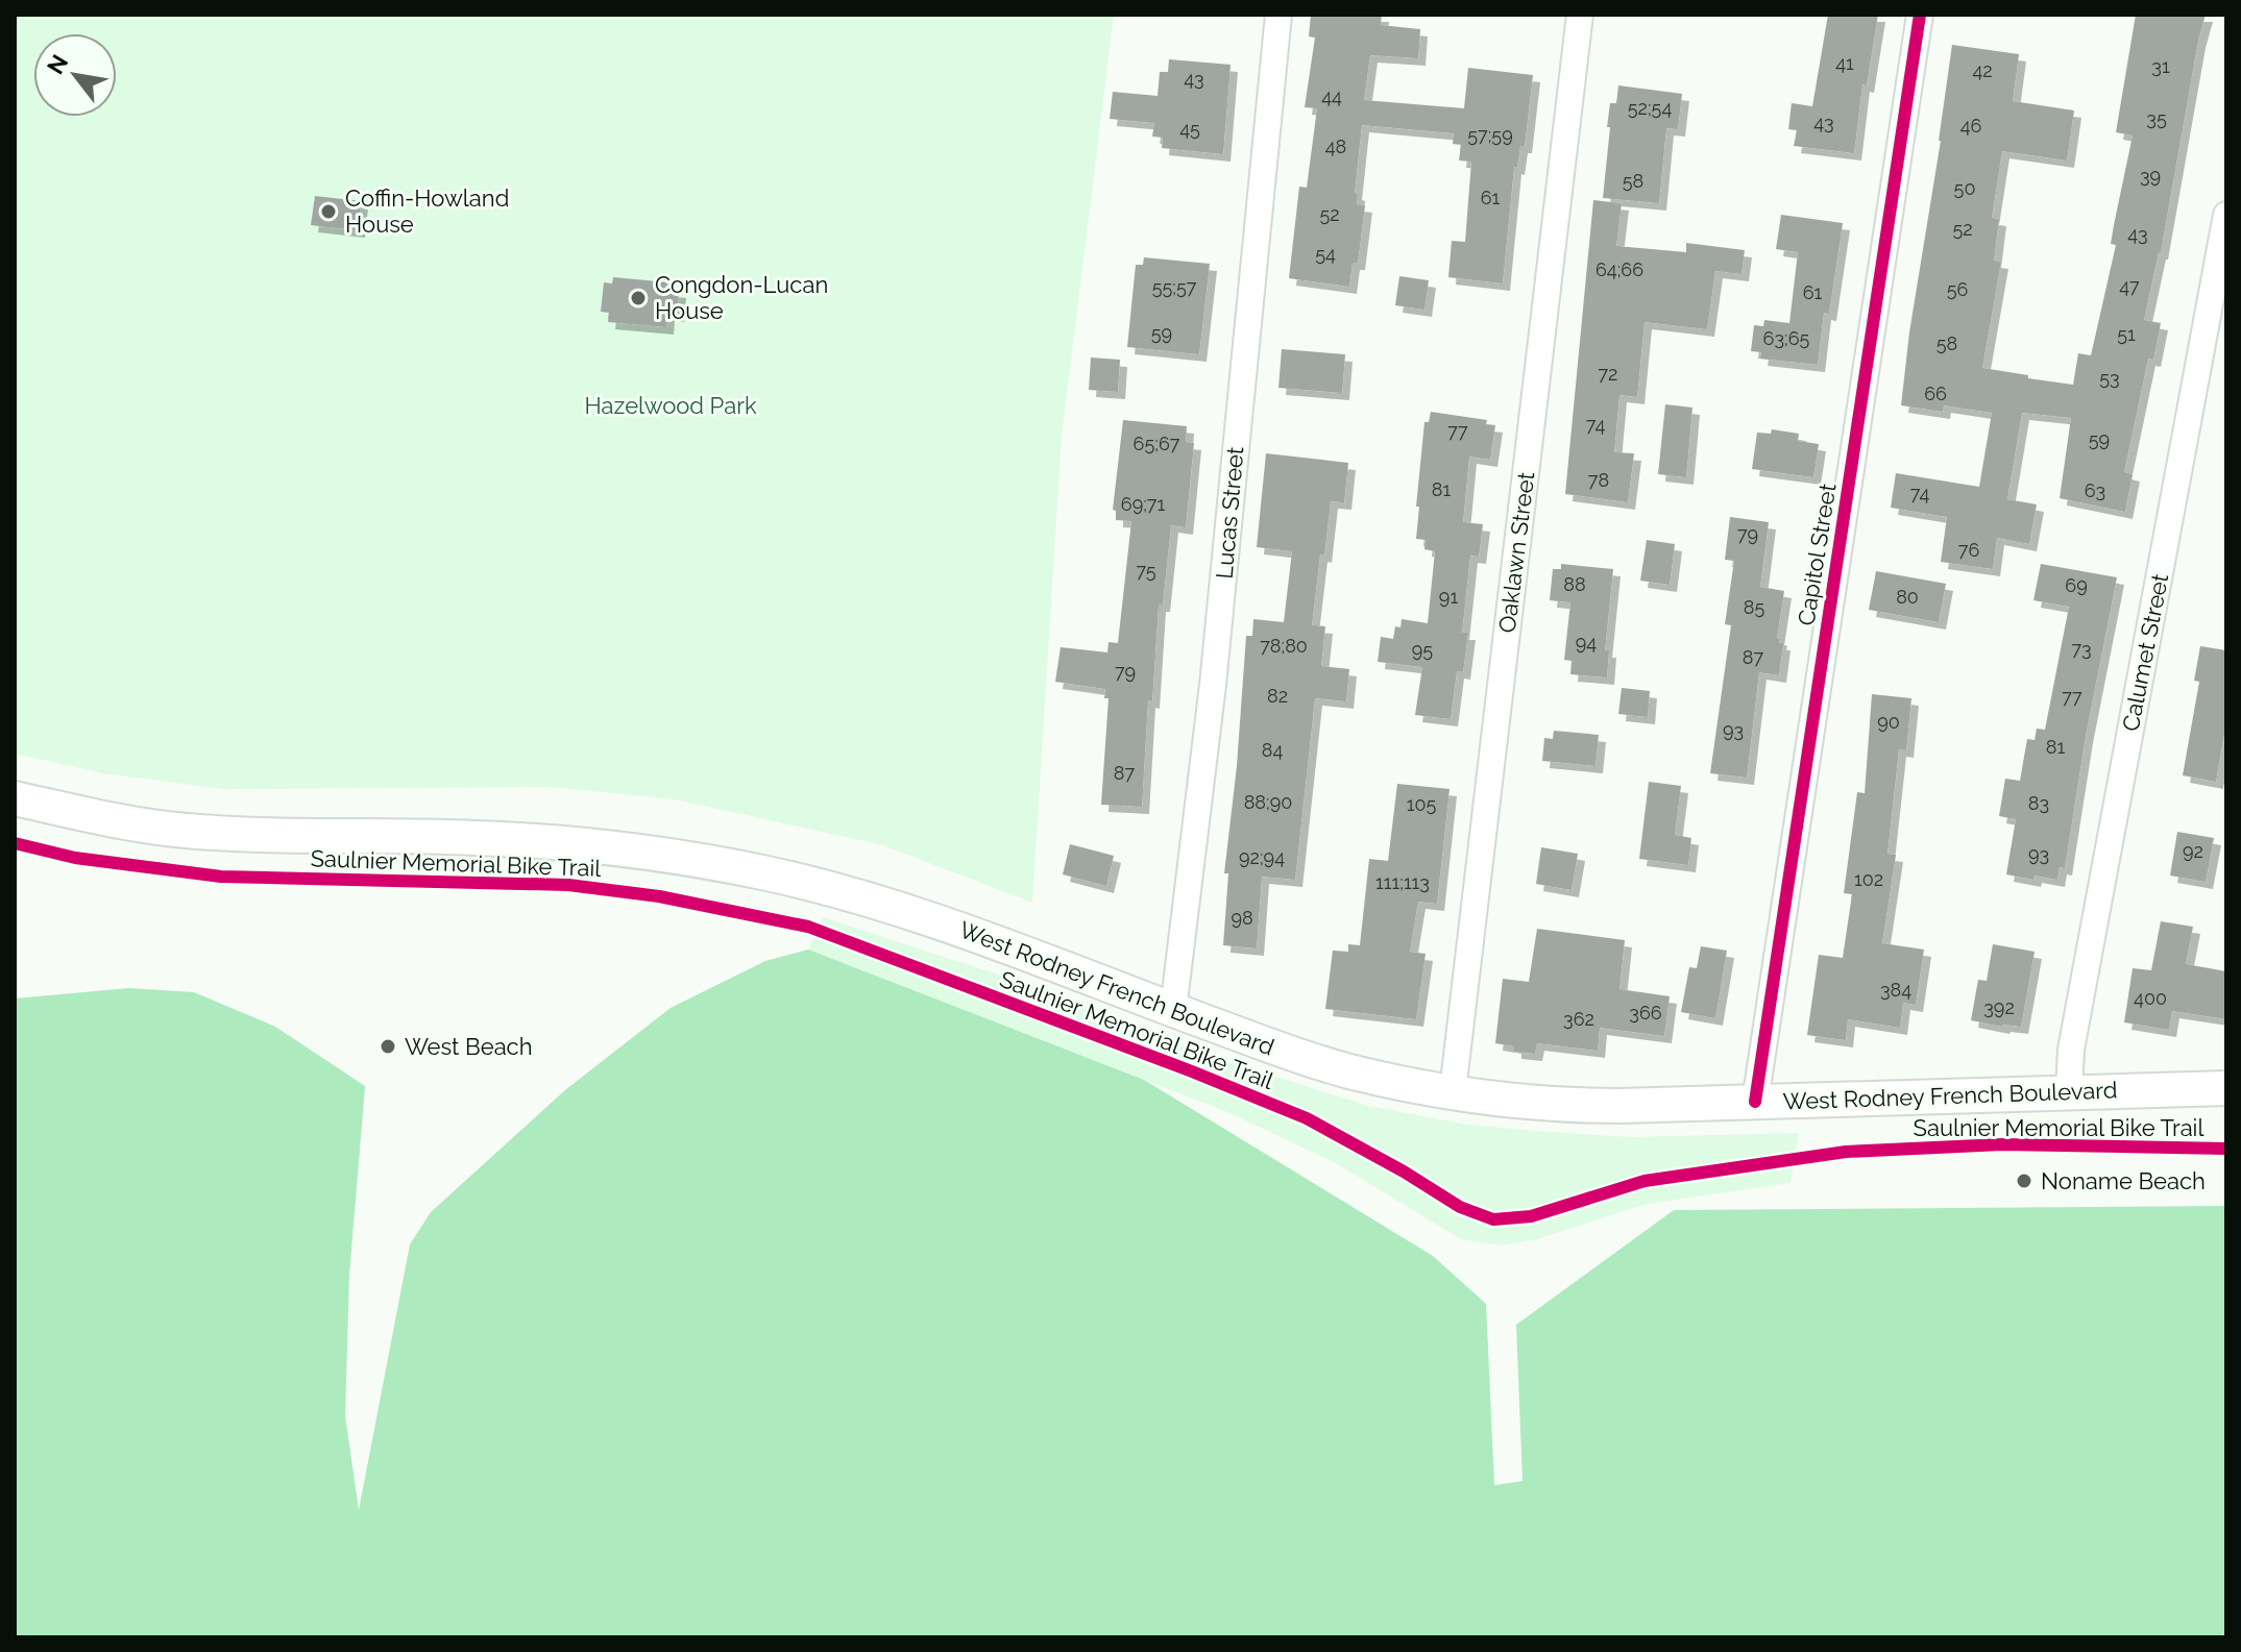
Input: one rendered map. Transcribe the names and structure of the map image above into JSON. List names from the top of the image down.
{
  "streets": {
    "main road": ["West Rodney French Boulevard"],
    "street": [
      "Lucas Street",
      "Oaklawn Street",
      "Capitol Street",
      "Calumet Street"
    ],
    "cycle path": ["Saulnier Memorial Bike Trail"]
  },
  "crossings": [
    ["Lucas Street", "West Rodney French Boulevard"],
    ["Oaklawn Street", "West Rodney French Boulevard"],
    ["Capitol Street", "West Rodney French Boulevard"],
    ["Calumet Street", "West Rodney French Boulevard"]
  ],
  "parks": ["Hazelwood Park"],
  "places": [
    "Coffin-Howland House",
    "Congdon-Lucan House",
    "West Beach",
    "Noname Beach"
  ],
  "house_numbers": [
    "41",
    "31",
    "42",
    "43",
    "44",
    "52;54",
    "35",
    "43",
    "46",
    "45",
    "57;59",
    "48",
    "39",
    "58",
    "50",
    "61",
    "52",
    "52",
    "43",
    "54",
    "64;66",
    "47",
    "55;57",
    "56",
    "61",
    "59",
    "51",
    "63;65",
    "58",
    "72",
    "53",
    "66",
    "74",
    "77",
    "59",
    "65;67",
    "78",
    "81",
    "63",
    "74",
    "69;71",
    "79",
    "76",
    "75",
    "88",
    "69",
    "91",
    "80",
    "85",
    "94",
    "78;80",
    "73",
    "95",
    "87",
    "79",
    "82",
    "77",
    "90",
    "93",
    "81",
    "84",
    "87",
    "88;90",
    "83",
    "105",
    "92",
    "93",
    "92;94",
    "102",
    "111;113",
    "98",
    "384",
    "400",
    "392",
    "366",
    "362"
  ],
  "north": "top left"
}
